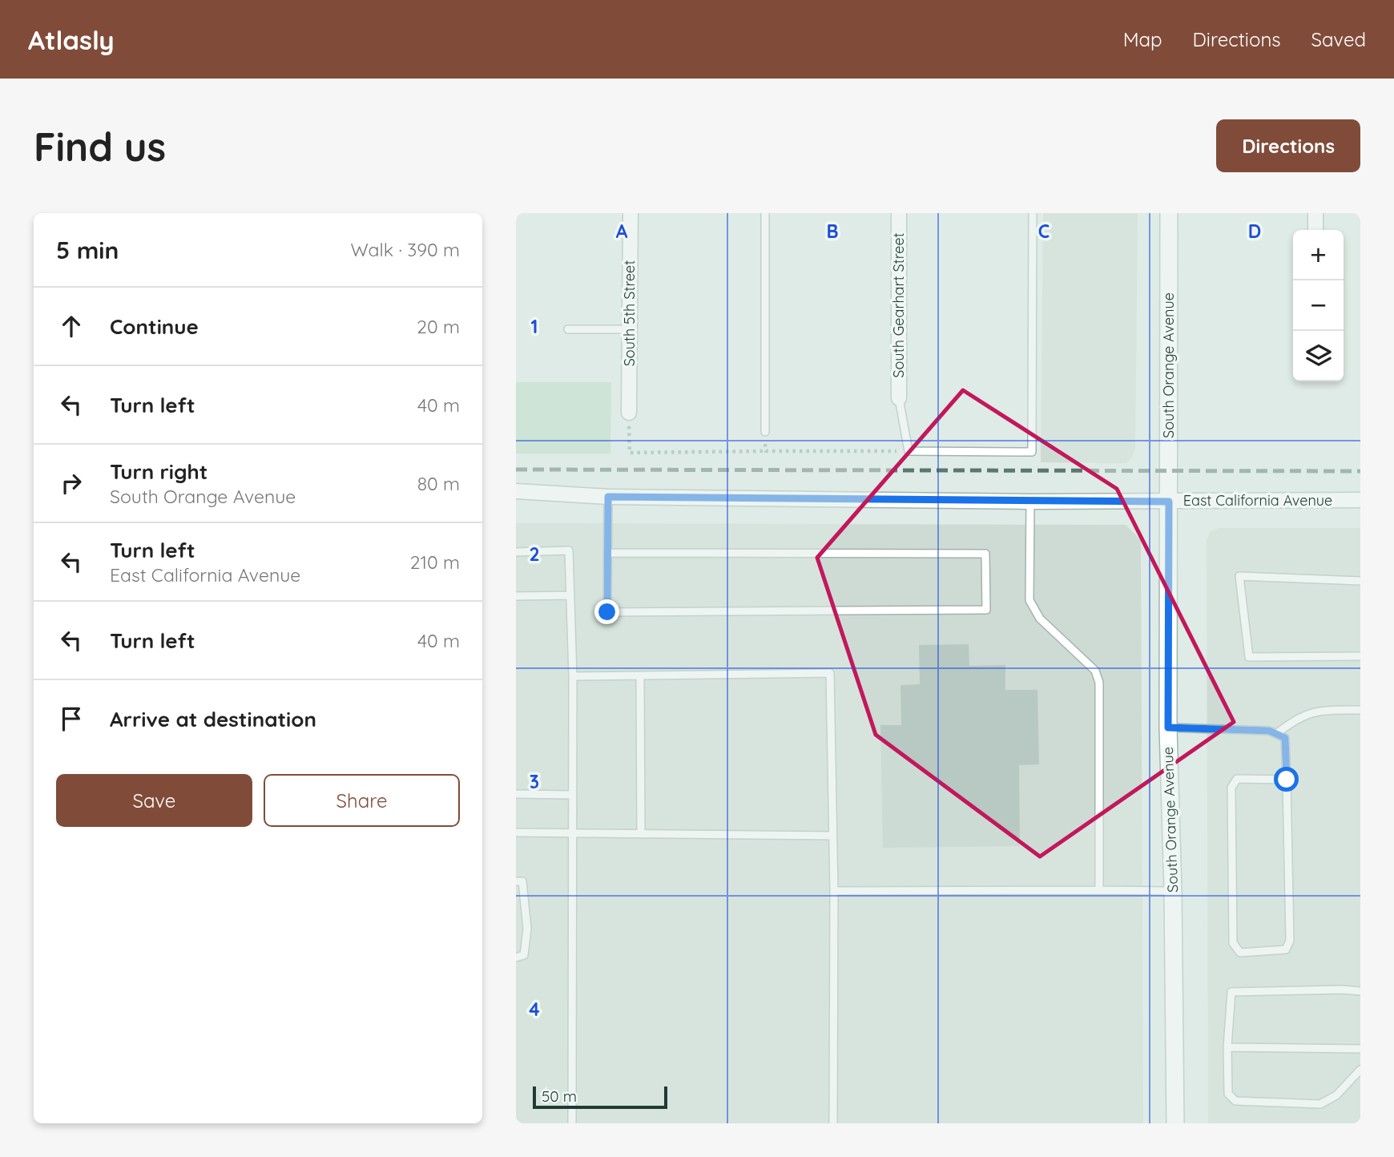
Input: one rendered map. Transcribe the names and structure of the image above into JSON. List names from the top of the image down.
{
  "streets": {
    "street": [
      "South Gearhart Street",
      "South 5th Street",
      "South Orange Avenue",
      "East California Avenue"
    ]
  },
  "crossings": [
    ["South Orange Avenue", "East California Avenue"]
  ],
  "scale_bar": "50 m",
  "page": {
    "header": "Atlasly",
    "nav": ["Map", "Directions", "Saved"],
    "buttons": [
      "Directions",
      ["Save", "Share"]
    ],
    "title": "Find us",
    "heading": ["5 min", "Walk · 390 m"],
    "map_buttons": ["+", "−"],
    "list": [
      ["Continue", "20 m"],
      ["Turn left", "40 m"],
      ["Turn right", "South Orange Avenue", "80 m"],
      ["Turn left", "East California Avenue", "210 m"],
      ["Turn left", "40 m"],
      "Arrive at destination"
    ],
    "scale": "50 m"
  },
  "grid": {
    "columns": [
      "A",
      "B",
      "C",
      "D"
    ],
    "rows": [
      "1",
      "2",
      "3",
      "4"
    ]
  }
}
